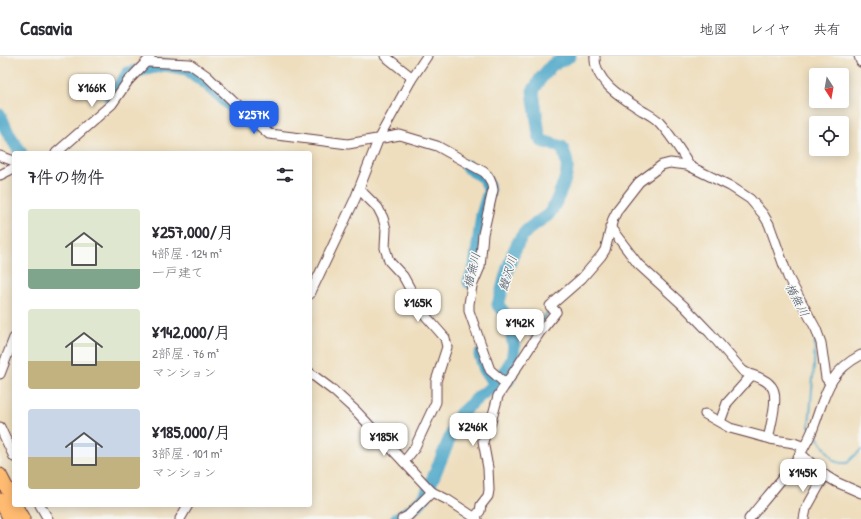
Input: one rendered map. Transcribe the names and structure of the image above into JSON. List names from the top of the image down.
{
  "water": ["楯無川", "鰻沢川"],
  "north": "bottom",
  "page": {
    "header": "Casavia",
    "nav": ["地図", "レイヤ", "共有"],
    "price": [
      "¥166K",
      "¥257K",
      "¥165K",
      "¥142K",
      "¥246K",
      "¥185K",
      "¥145K"
    ],
    "heading": "7件の物件",
    "list": [
      {
        "name": "¥257,000/月",
        "note": "4部屋 · 124 m² · 一戸建て"
      },
      {
        "name": "¥142,000/月",
        "note": "2部屋 · 76 m² · マンション"
      },
      {
        "name": "¥185,000/月",
        "note": "3部屋 · 101 m² · マンション"
      }
    ]
  }
}
